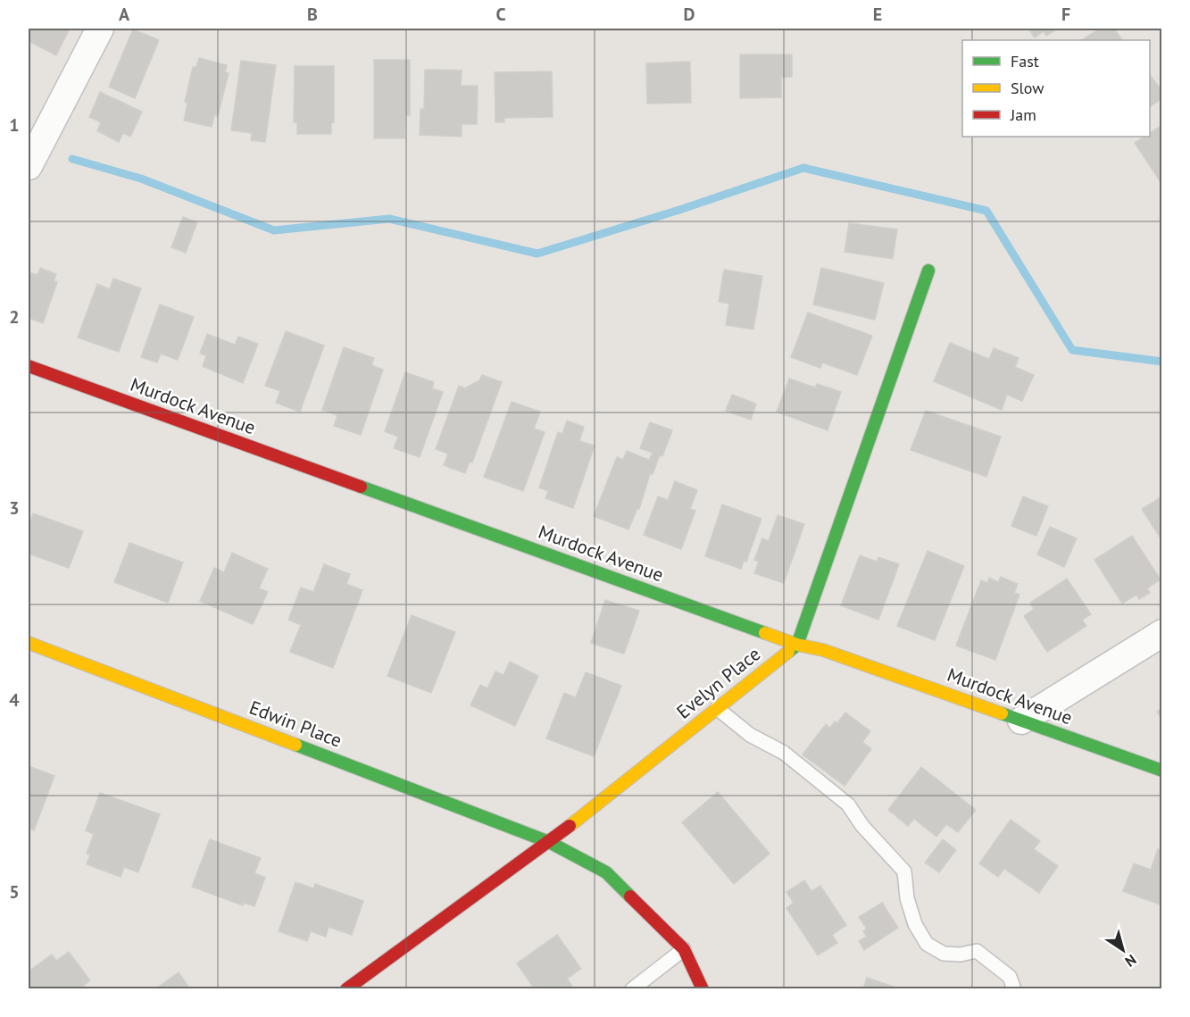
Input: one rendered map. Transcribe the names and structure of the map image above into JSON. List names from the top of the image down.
{
  "streets": {
    "street": ["Murdock Avenue", "Evelyn Place", "Edwin Place"]
  },
  "crossings": [
    ["Murdock Avenue", "Evelyn Place"],
    ["Evelyn Place", "Edwin Place"]
  ],
  "legend": ["Fast", "Slow", "Jam"],
  "north": "bottom right",
  "grid": {
    "columns": [
      "A",
      "B",
      "C",
      "D",
      "E",
      "F"
    ],
    "rows": [
      "1",
      "2",
      "3",
      "4",
      "5"
    ]
  }
}
